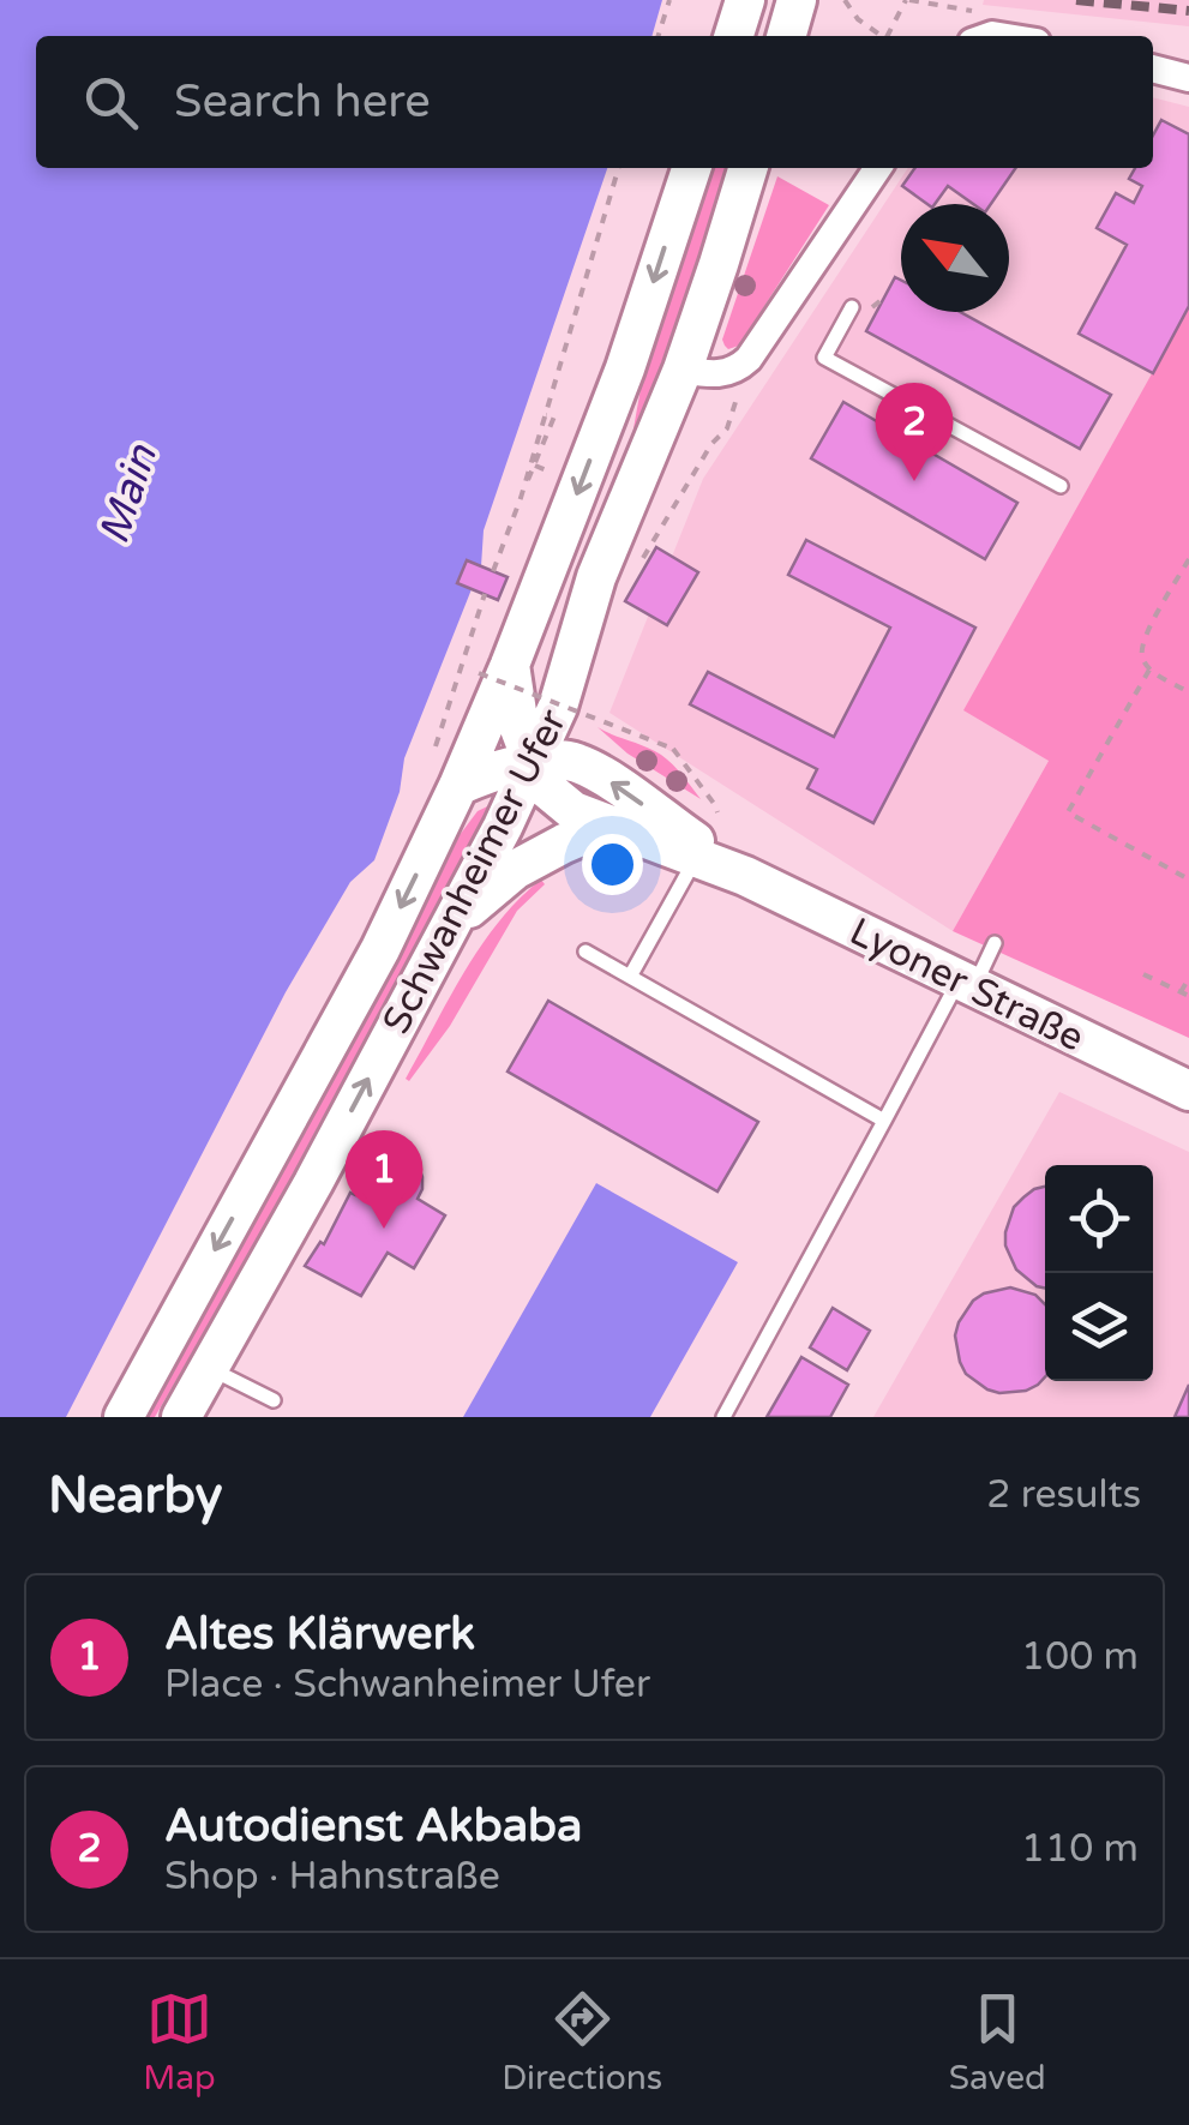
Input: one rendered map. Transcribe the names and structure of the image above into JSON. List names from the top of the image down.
{
  "streets": {
    "main road": ["Schwanheimer Ufer", "Lyoner Straße"]
  },
  "crossings": [
    ["Schwanheimer Ufer", "Lyoner Straße"]
  ],
  "water": ["Main"],
  "north": "top left",
  "page": {
    "search": "Search here",
    "pins": ["2", "1"],
    "heading": ["Nearby", "2 results"],
    "list": [
      {
        "mark": "1",
        "name": "Altes Klärwerk",
        "note": "Place · Schwanheimer Ufer",
        "value": "100 m"
      },
      {
        "mark": "2",
        "name": "Autodienst Akbaba",
        "note": "Shop · Hahnstraße",
        "value": "110 m"
      }
    ],
    "nav": ["Map", "Directions", "Saved"]
  }
}
